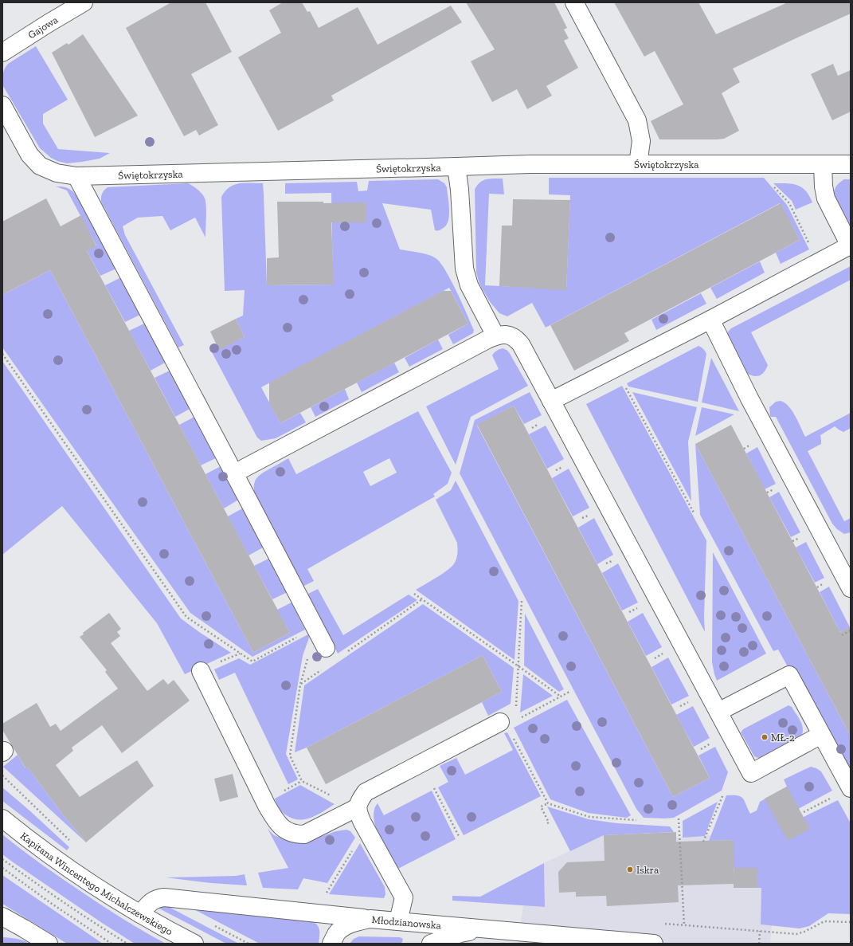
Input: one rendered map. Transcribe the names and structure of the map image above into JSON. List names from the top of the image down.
{
  "streets": {
    "street": [
      "Gajowa",
      "Świętokrzyska",
      "Kapitana Wincentego Michalczewskiego",
      "Młodzianowska"
    ]
  },
  "places": ["MŁ-2", "Iskra"]
}
